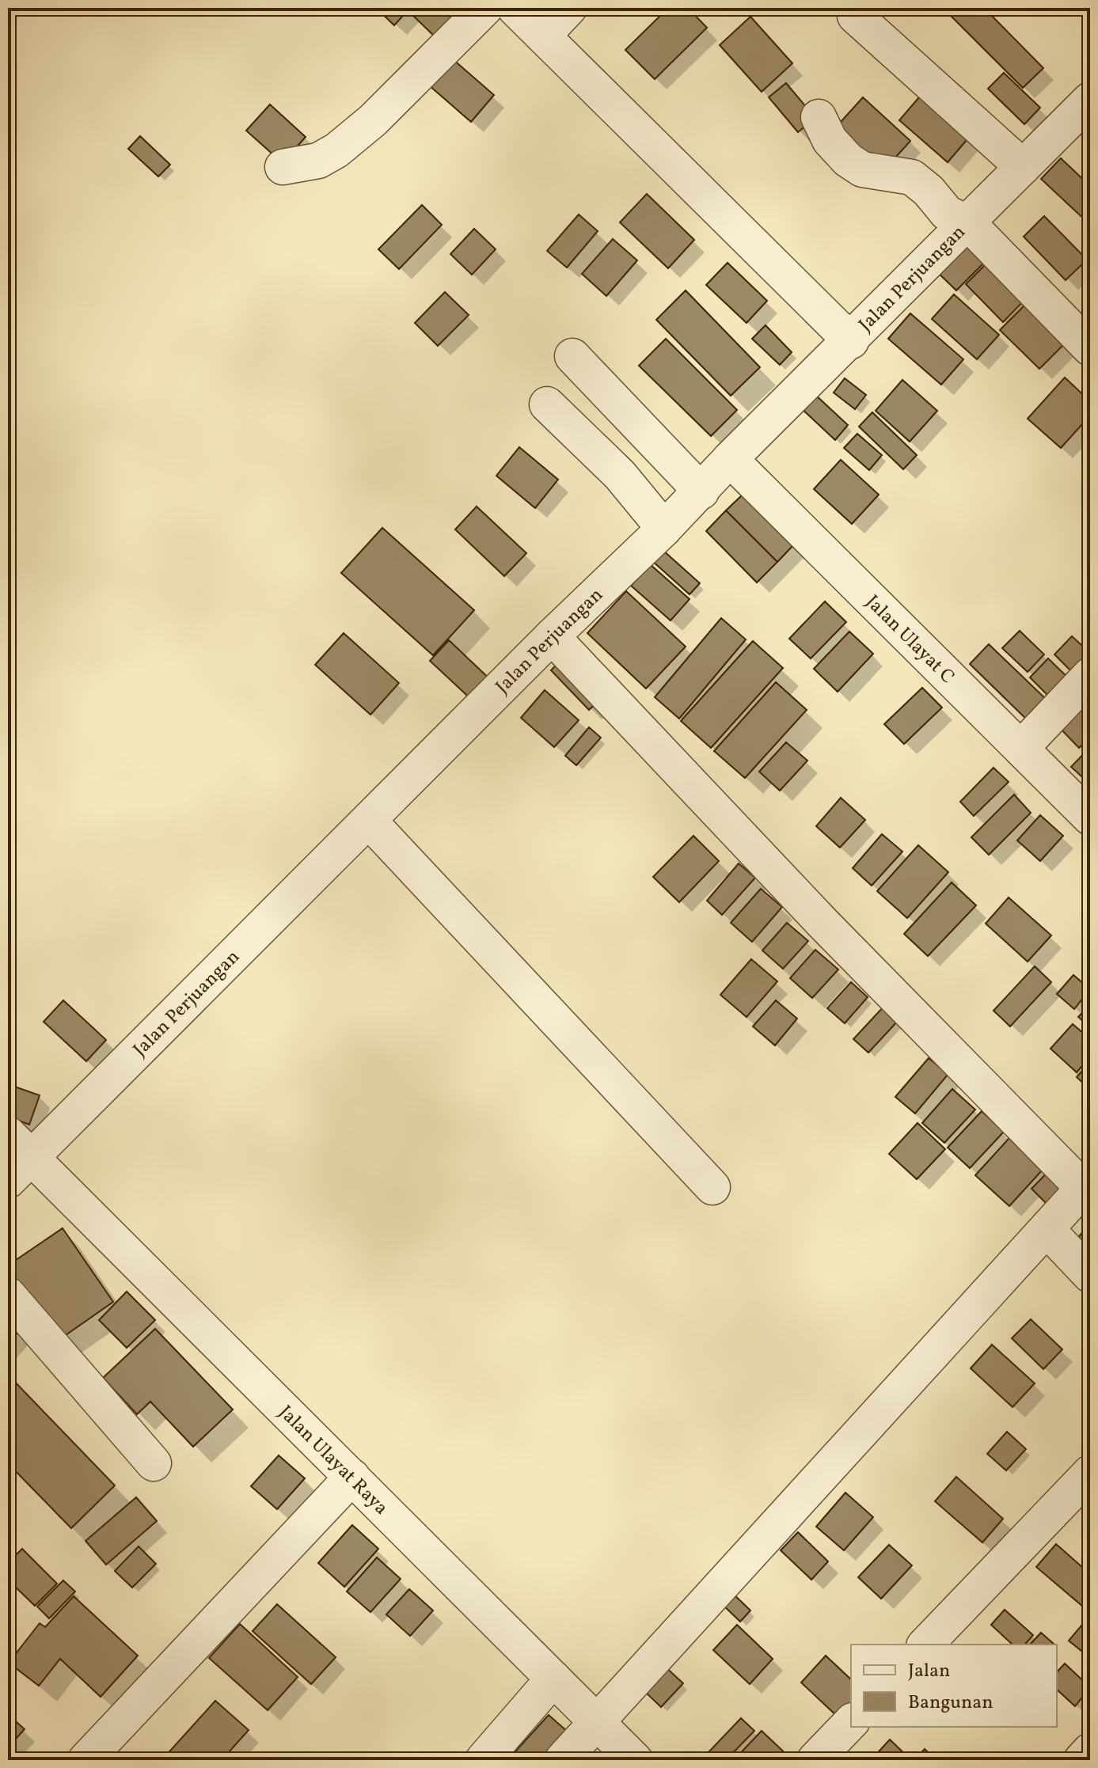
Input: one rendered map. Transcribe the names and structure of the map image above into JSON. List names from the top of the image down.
{
  "streets": {
    "street": ["Jalan Perjuangan", "Jalan Ulayat C", "Jalan Ulayat Raya"]
  },
  "crossings": [
    ["Jalan Perjuangan", "Jalan Ulayat C"],
    ["Jalan Perjuangan", "Jalan Ulayat Raya"]
  ],
  "legend": ["Jalan", "Bangunan"]
}
